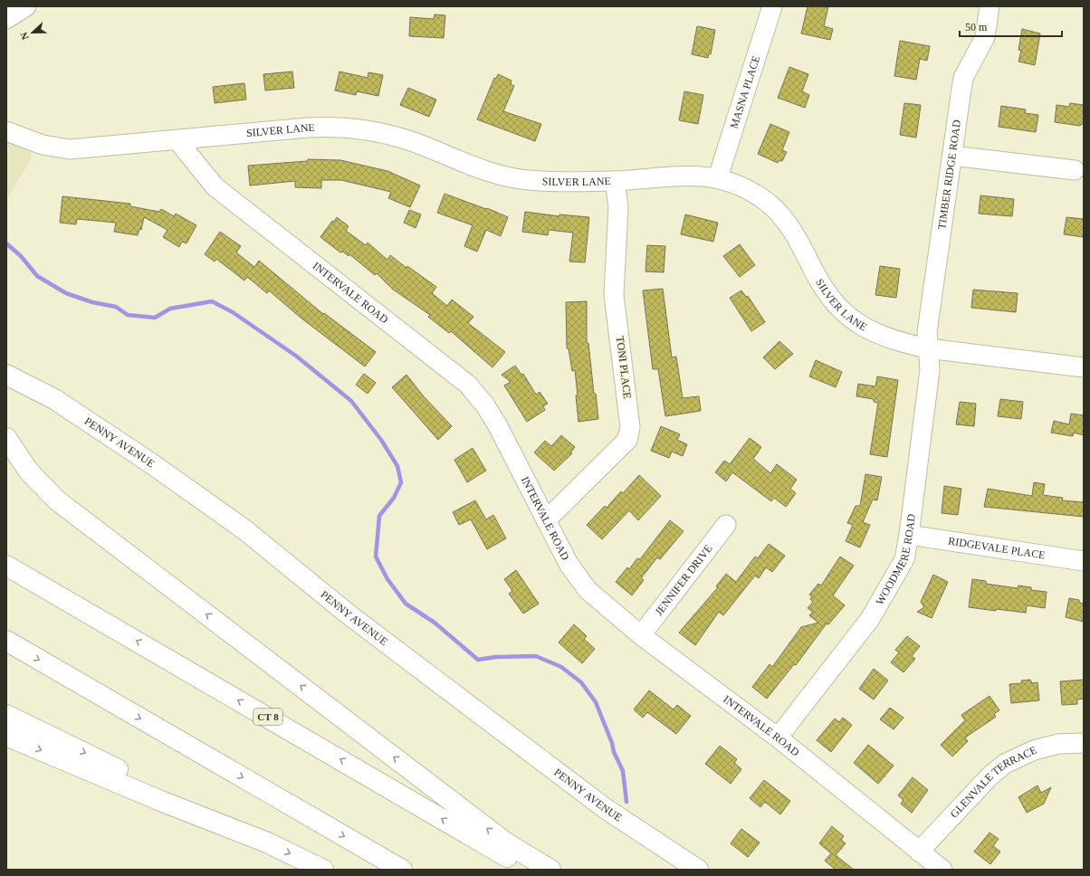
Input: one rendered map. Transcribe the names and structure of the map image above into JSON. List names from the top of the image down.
{
  "streets": {
    "main road": ["PENNY AVENUE", "CT 8"],
    "street": [
      "MASNA PLACE",
      "SILVER LANE",
      "TIMBER RIDGE ROAD",
      "INTERVALE ROAD",
      "TONI PLACE",
      "RIDGEVALE PLACE",
      "WOODMERE ROAD",
      "JENNIFER DRIVE",
      "GLENVALE TERRACE"
    ]
  },
  "crossings": [
    ["MASNA PLACE", "SILVER LANE"],
    ["SILVER LANE", "TIMBER RIDGE ROAD"],
    ["SILVER LANE", "INTERVALE ROAD"],
    ["SILVER LANE", "TONI PLACE"],
    ["SILVER LANE", "WOODMERE ROAD"],
    ["TIMBER RIDGE ROAD", "WOODMERE ROAD"],
    ["INTERVALE ROAD", "TONI PLACE"],
    ["INTERVALE ROAD", "WOODMERE ROAD"],
    ["INTERVALE ROAD", "JENNIFER DRIVE"],
    ["INTERVALE ROAD", "GLENVALE TERRACE"],
    ["RIDGEVALE PLACE", "WOODMERE ROAD"]
  ],
  "scale_bar": "50 m",
  "north": "left"
}
